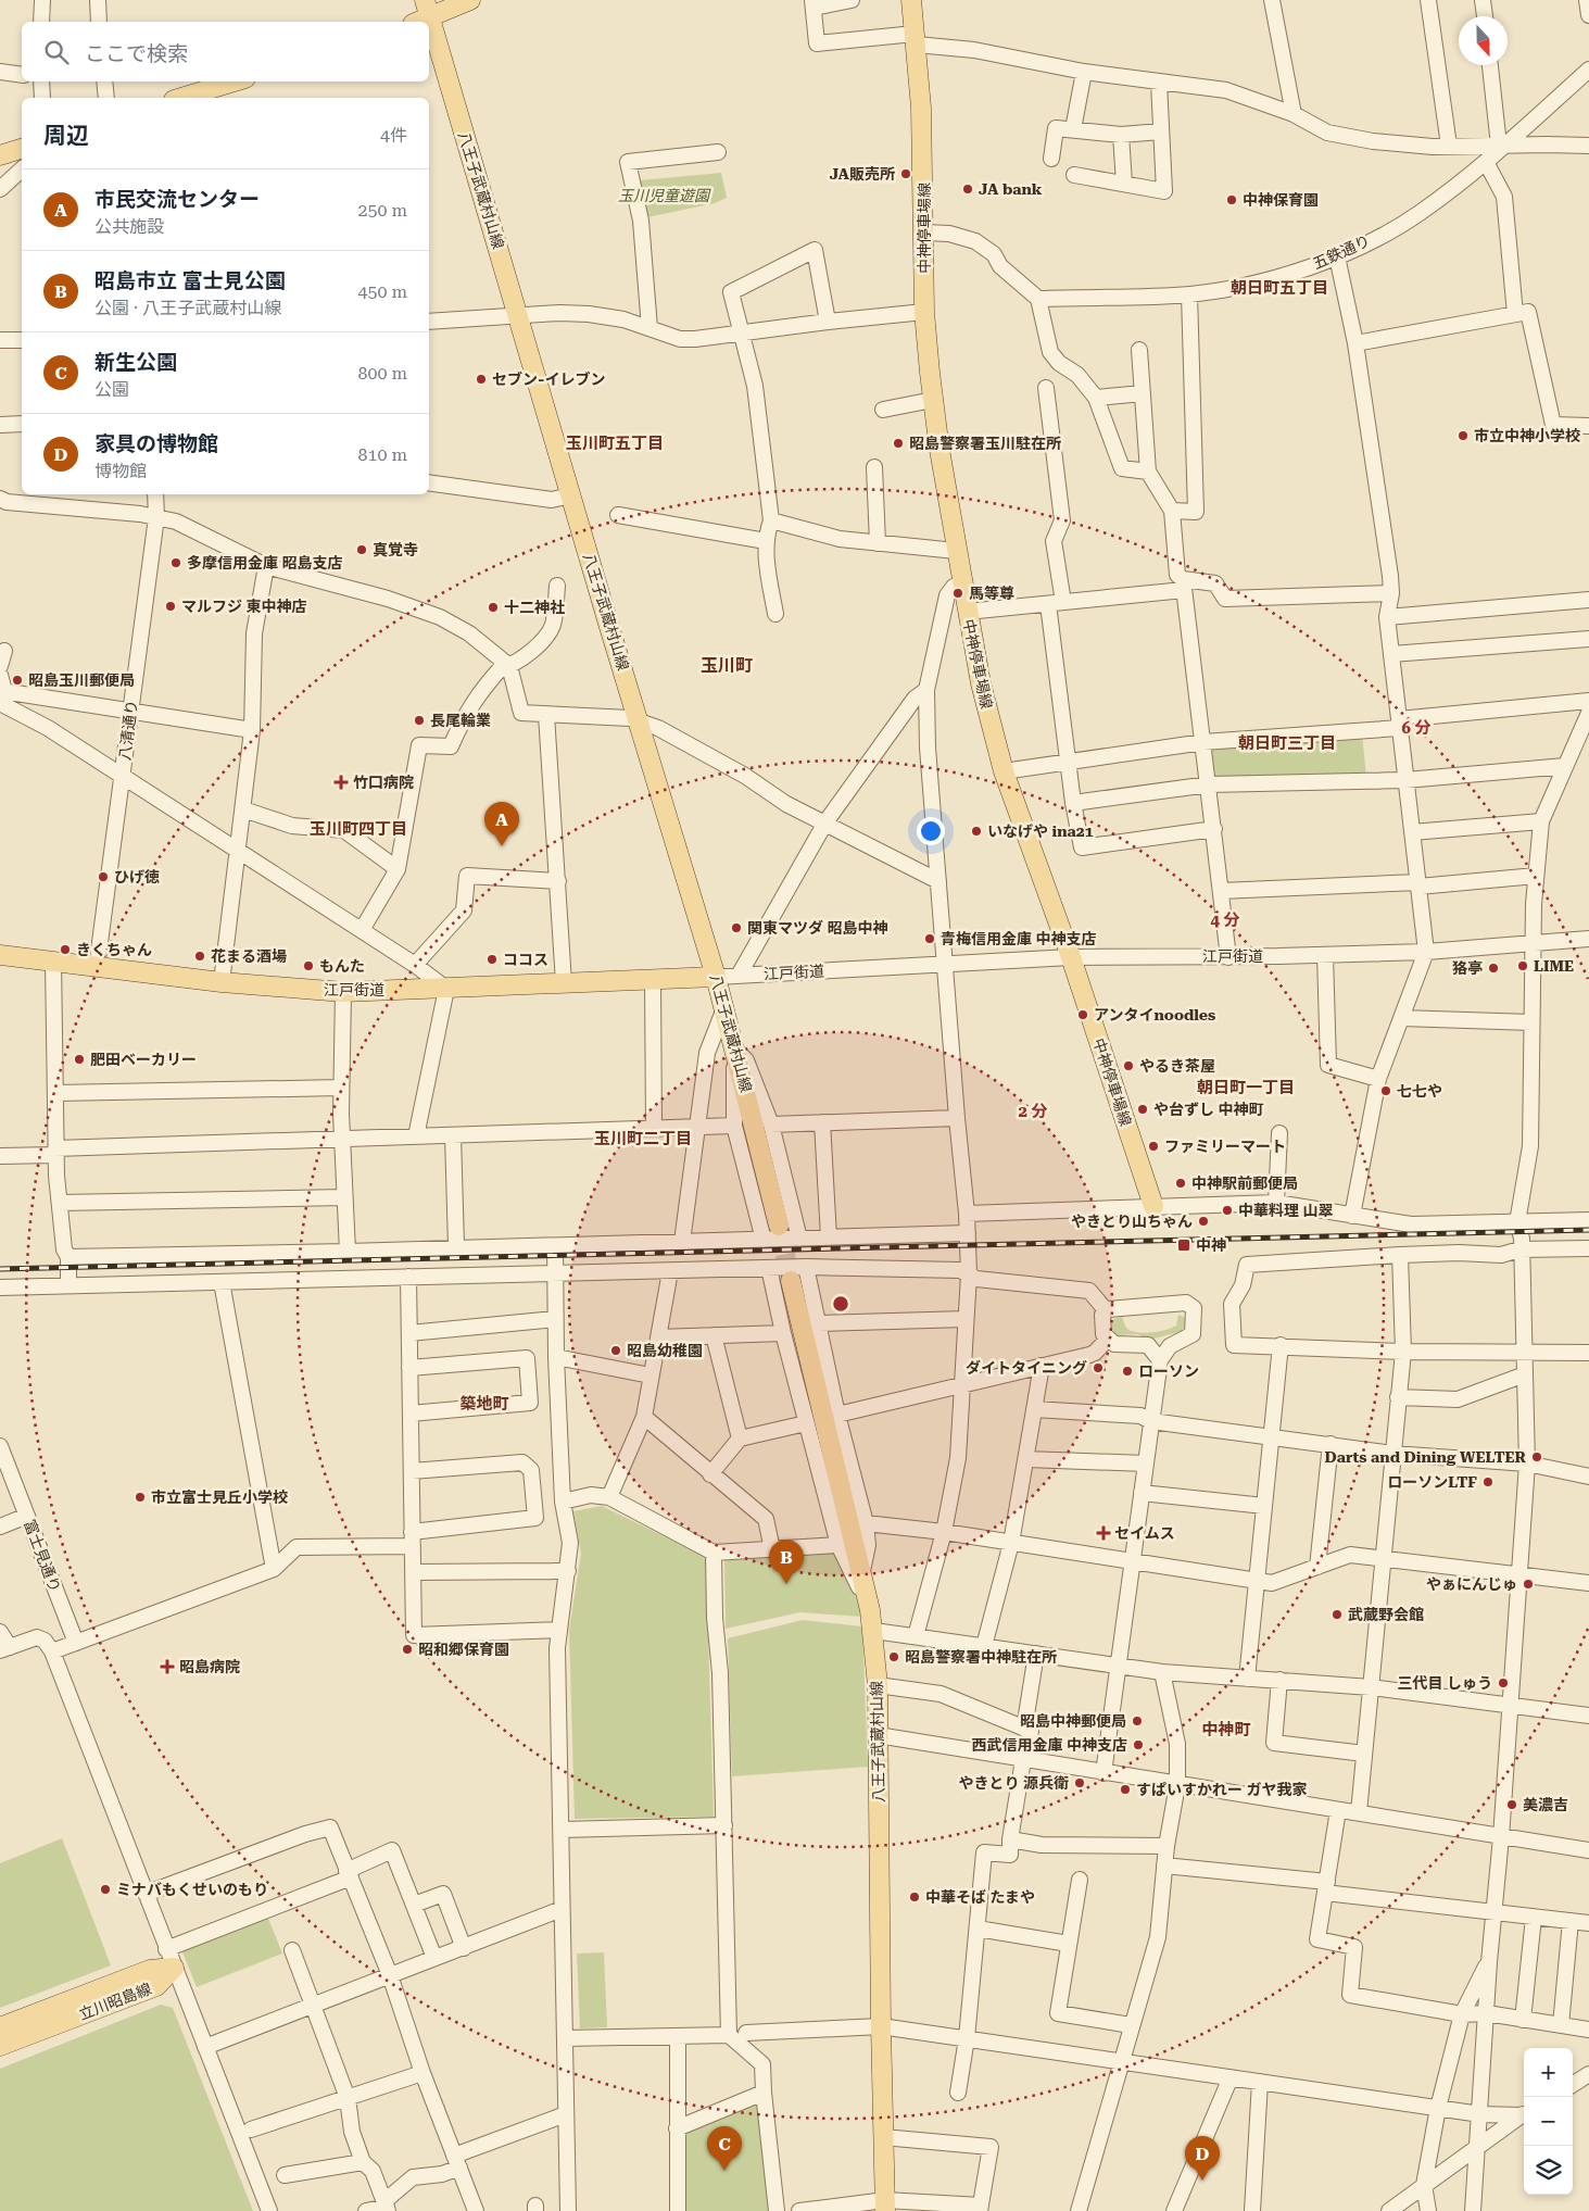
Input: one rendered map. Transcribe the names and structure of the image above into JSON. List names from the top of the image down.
{
  "streets": {
    "main road": [
      "八王子武蔵村山線",
      "中神停車場線",
      "江戸街道",
      "立川昭島線"
    ],
    "street": ["五鉄通り", "八清通り", "富士見通り"]
  },
  "crossings": [
    ["八王子武蔵村山線", "江戸街道"],
    ["中神停車場線", "江戸街道"],
    ["八清通り", "江戸街道"]
  ],
  "districts": [
    "朝日町五丁目",
    "玉川町五丁目",
    "玉川町",
    "朝日町三丁目",
    "玉川町四丁目",
    "朝日町一丁目",
    "玉川町二丁目",
    "築地町",
    "中神町"
  ],
  "parks": ["玉川児童遊園"],
  "places": {
    "other": [
      "JA販売所",
      "JA bank",
      "中神保育園",
      "セブン-イレブン",
      "市立中神小学校",
      "昭島警察署玉川駐在所",
      "真覚寺",
      "多摩信用金庫 昭島支店",
      "馬等尊",
      "マルフジ 東中神店",
      "十二神社",
      "昭島玉川郵便局",
      "長尾輪業",
      "いなげや ina21",
      "ひげ徳",
      "関東マツダ 昭島中神",
      "青梅信用金庫 中神支店",
      "きくちゃん",
      "花まる酒場",
      "ココス",
      "もんた",
      "LIME",
      "狢亭",
      "アンタイnoodles",
      "肥田ベーカリー",
      "やるき茶屋",
      "七七や",
      "や台ずし 中神町",
      "ファミリーマート",
      "中神駅前郵便局",
      "中華料理 山翠",
      "やきとり山ちゃん",
      "昭島幼稚園",
      "ダイトタイニング",
      "ローソン",
      "Darts and Dining WELTER",
      "ローソンLTF",
      "市立富士見丘小学校",
      "やぁにんじゅ",
      "武蔵野会館",
      "昭和郷保育園",
      "昭島警察署中神駐在所",
      "三代目 しゅう",
      "昭島中神郵便局",
      "西武信用金庫 中神支店",
      "やきとり 源兵衛",
      "すぱいすかれー ガヤ我家",
      "美濃吉",
      "ミナバもくせいのもり",
      "中華そば たまや"
    ],
    "health": ["竹口病院", "セイムス", "昭島病院"],
    "transit": ["中神"]
  },
  "north": "bottom",
  "page": {
    "search": "ここで検索",
    "heading": ["周辺", "4件"],
    "list": [
      {
        "mark": "A",
        "name": "市民交流センター",
        "note": "公共施設",
        "value": "250 m"
      },
      {
        "mark": "B",
        "name": "昭島市立 富士見公園",
        "note": "公園 · 八王子武蔵村山線",
        "value": "450 m"
      },
      {
        "mark": "C",
        "name": "新生公園",
        "note": "公園",
        "value": "800 m"
      },
      {
        "mark": "D",
        "name": "家具の博物館",
        "note": "博物館",
        "value": "810 m"
      }
    ],
    "pins": [
      "A",
      "B",
      "C",
      "D"
    ],
    "map_buttons": ["+", "−"]
  },
  "rings": ["6 分", "4 分", "2 分"]
}
